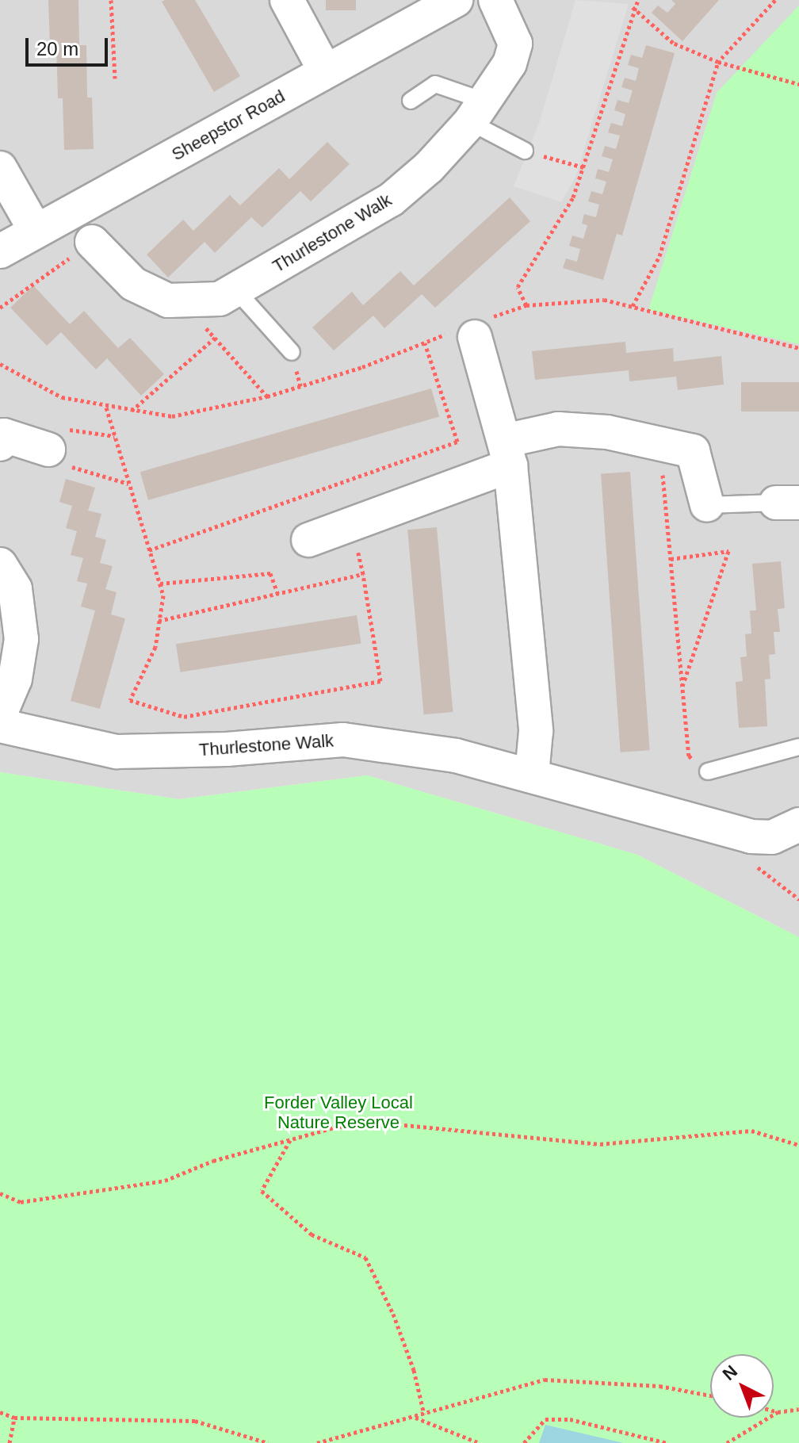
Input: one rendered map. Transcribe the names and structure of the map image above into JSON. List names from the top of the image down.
{
  "streets": {
    "street": ["Sheepstor Road", "Thurlestone Walk"]
  },
  "parks": ["Forder Valley Local Nature Reserve"],
  "scale_bar": "20 m",
  "north": "top left"
}
